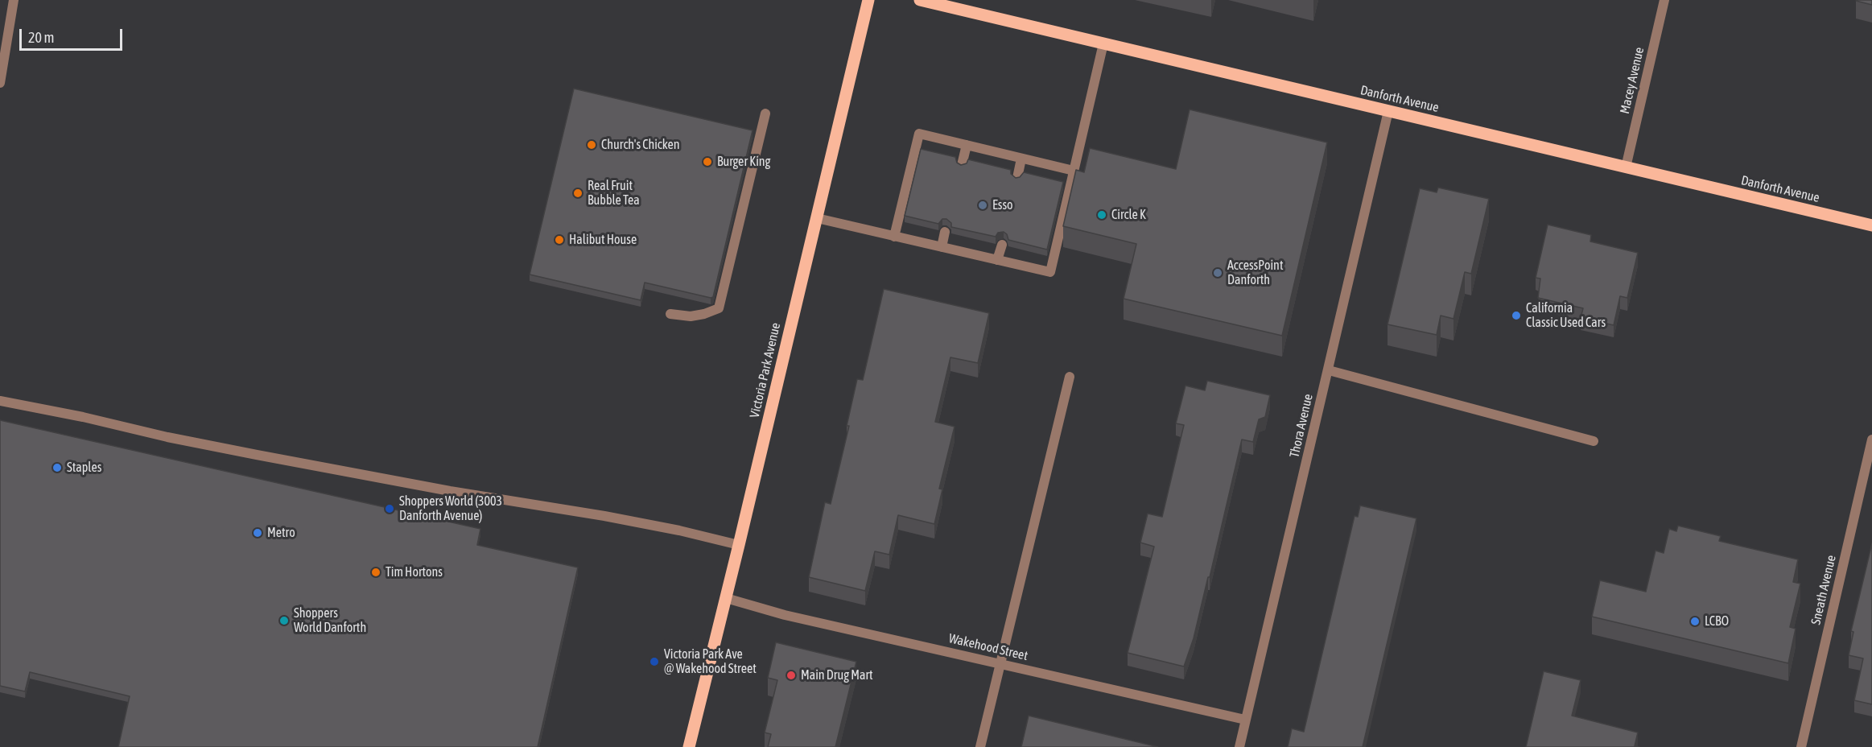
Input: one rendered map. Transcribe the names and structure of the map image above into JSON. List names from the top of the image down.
{
  "streets": {
    "main road": ["Danforth Avenue", "Victoria Park Avenue"],
    "street": [
      "Macey Avenue",
      "Thora Avenue",
      "Sneath Avenue",
      "Wakehood Street"
    ]
  },
  "crossings": [
    ["Macey Avenue", "Danforth Avenue"],
    ["Danforth Avenue", "Thora Avenue"],
    ["Victoria Park Avenue", "Wakehood Street"],
    ["Thora Avenue", "Wakehood Street"]
  ],
  "places": [
    "Church's Chicken",
    "Burger King",
    "Real Fruit Bubble Tea",
    "Esso",
    "Circle K",
    "Halibut House",
    "AccessPoint Danforth",
    "California Classic Used Cars",
    "Staples",
    "Shoppers World (3003 Danforth Avenue)",
    "Metro",
    "Tim Hortons",
    "Shoppers World Danforth",
    "LCBO",
    "Victoria Park Ave @ Wakehood Street",
    "Main Drug Mart"
  ],
  "scale_bar": "20 m"
}
